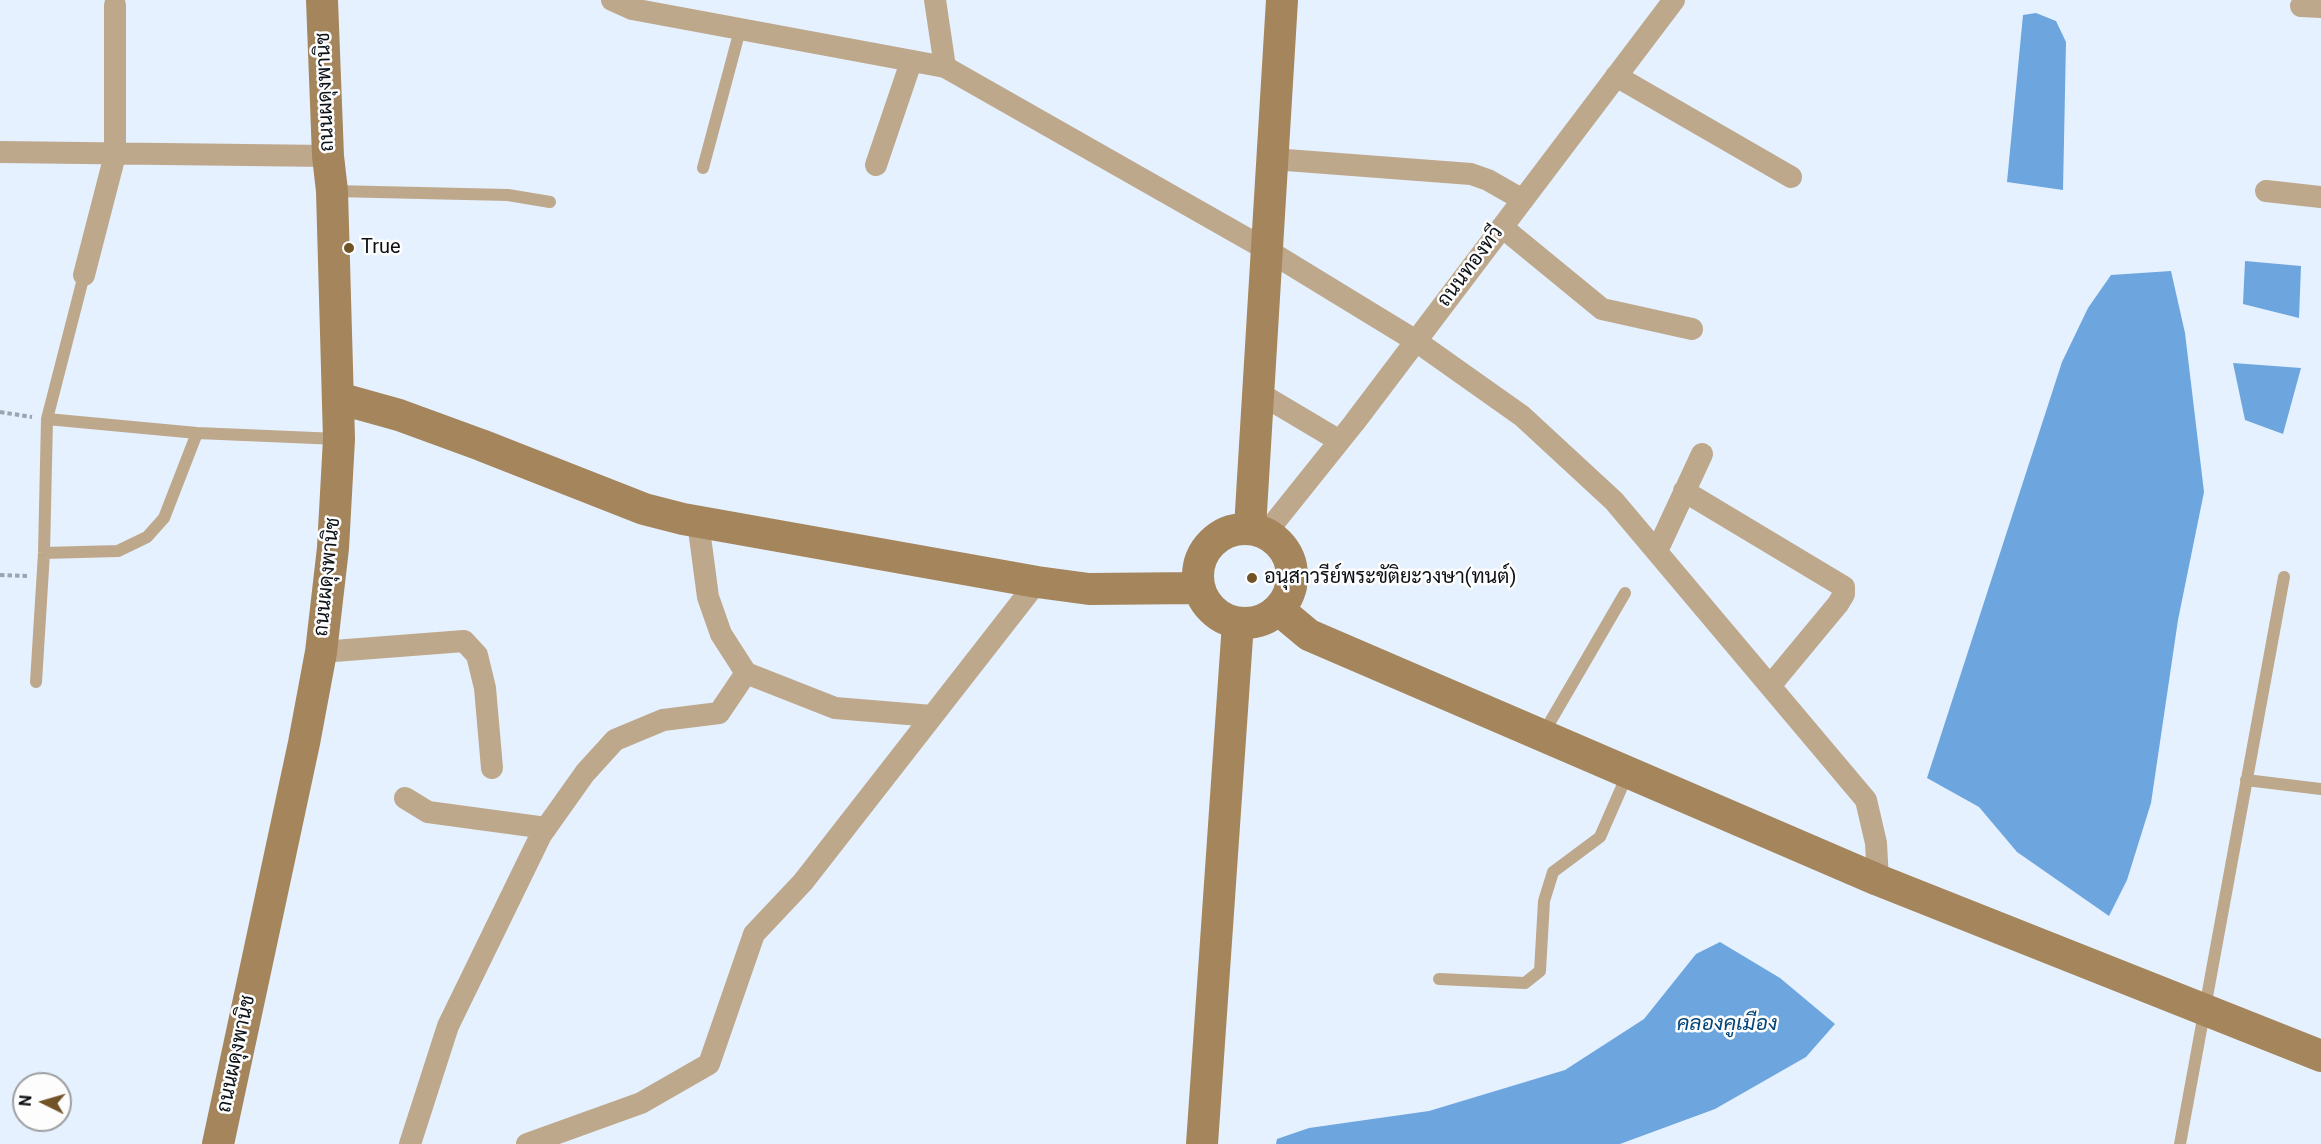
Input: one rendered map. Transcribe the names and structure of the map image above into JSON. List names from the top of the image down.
{
  "streets": {
    "street": ["ถนนผดุงพานิช", "ถนนทองทวี"]
  },
  "water": ["คลองคูเมือง"],
  "places": ["True", "อนุสาวรีย์พระขัติยะวงษา(ทนต์)"],
  "north": "left"
}
